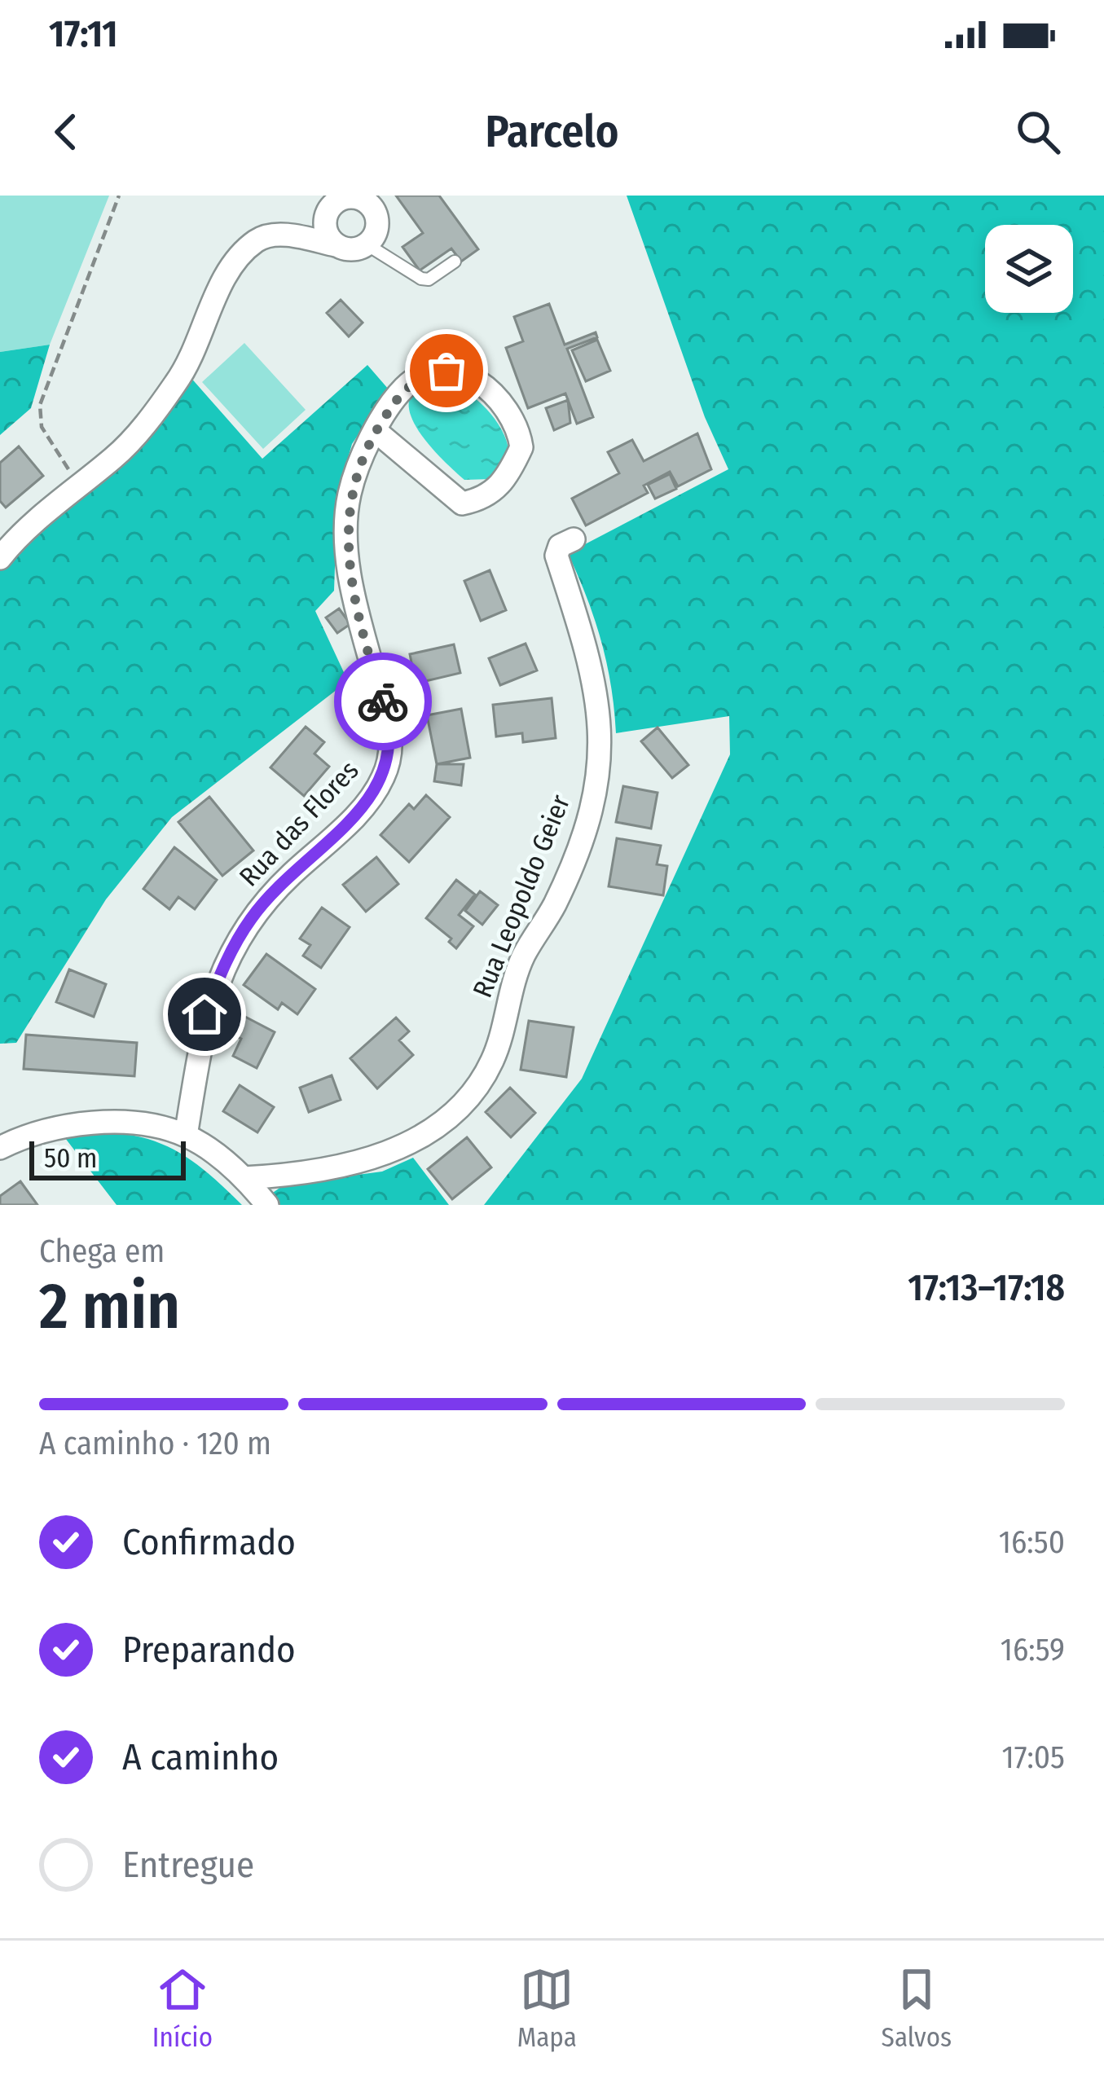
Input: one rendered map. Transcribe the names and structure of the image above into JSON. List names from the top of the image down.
{
  "streets": {
    "street": ["Rua das Flores", "Rua Leopoldo Geier"]
  },
  "scale_bar": "50 m",
  "page": {
    "status": "17:11",
    "header": "Parcelo",
    "scale": "50 m",
    "heading": ["2 min", "Chega em", "17:13–17:18"],
    "bar": "A caminho · 120 m",
    "list": [
      ["Confirmado", "16:50"],
      ["Preparando", "16:59"],
      ["A caminho", "17:05"],
      "Entregue"
    ],
    "tabs": ["Início", "Mapa", "Salvos"]
  }
}
